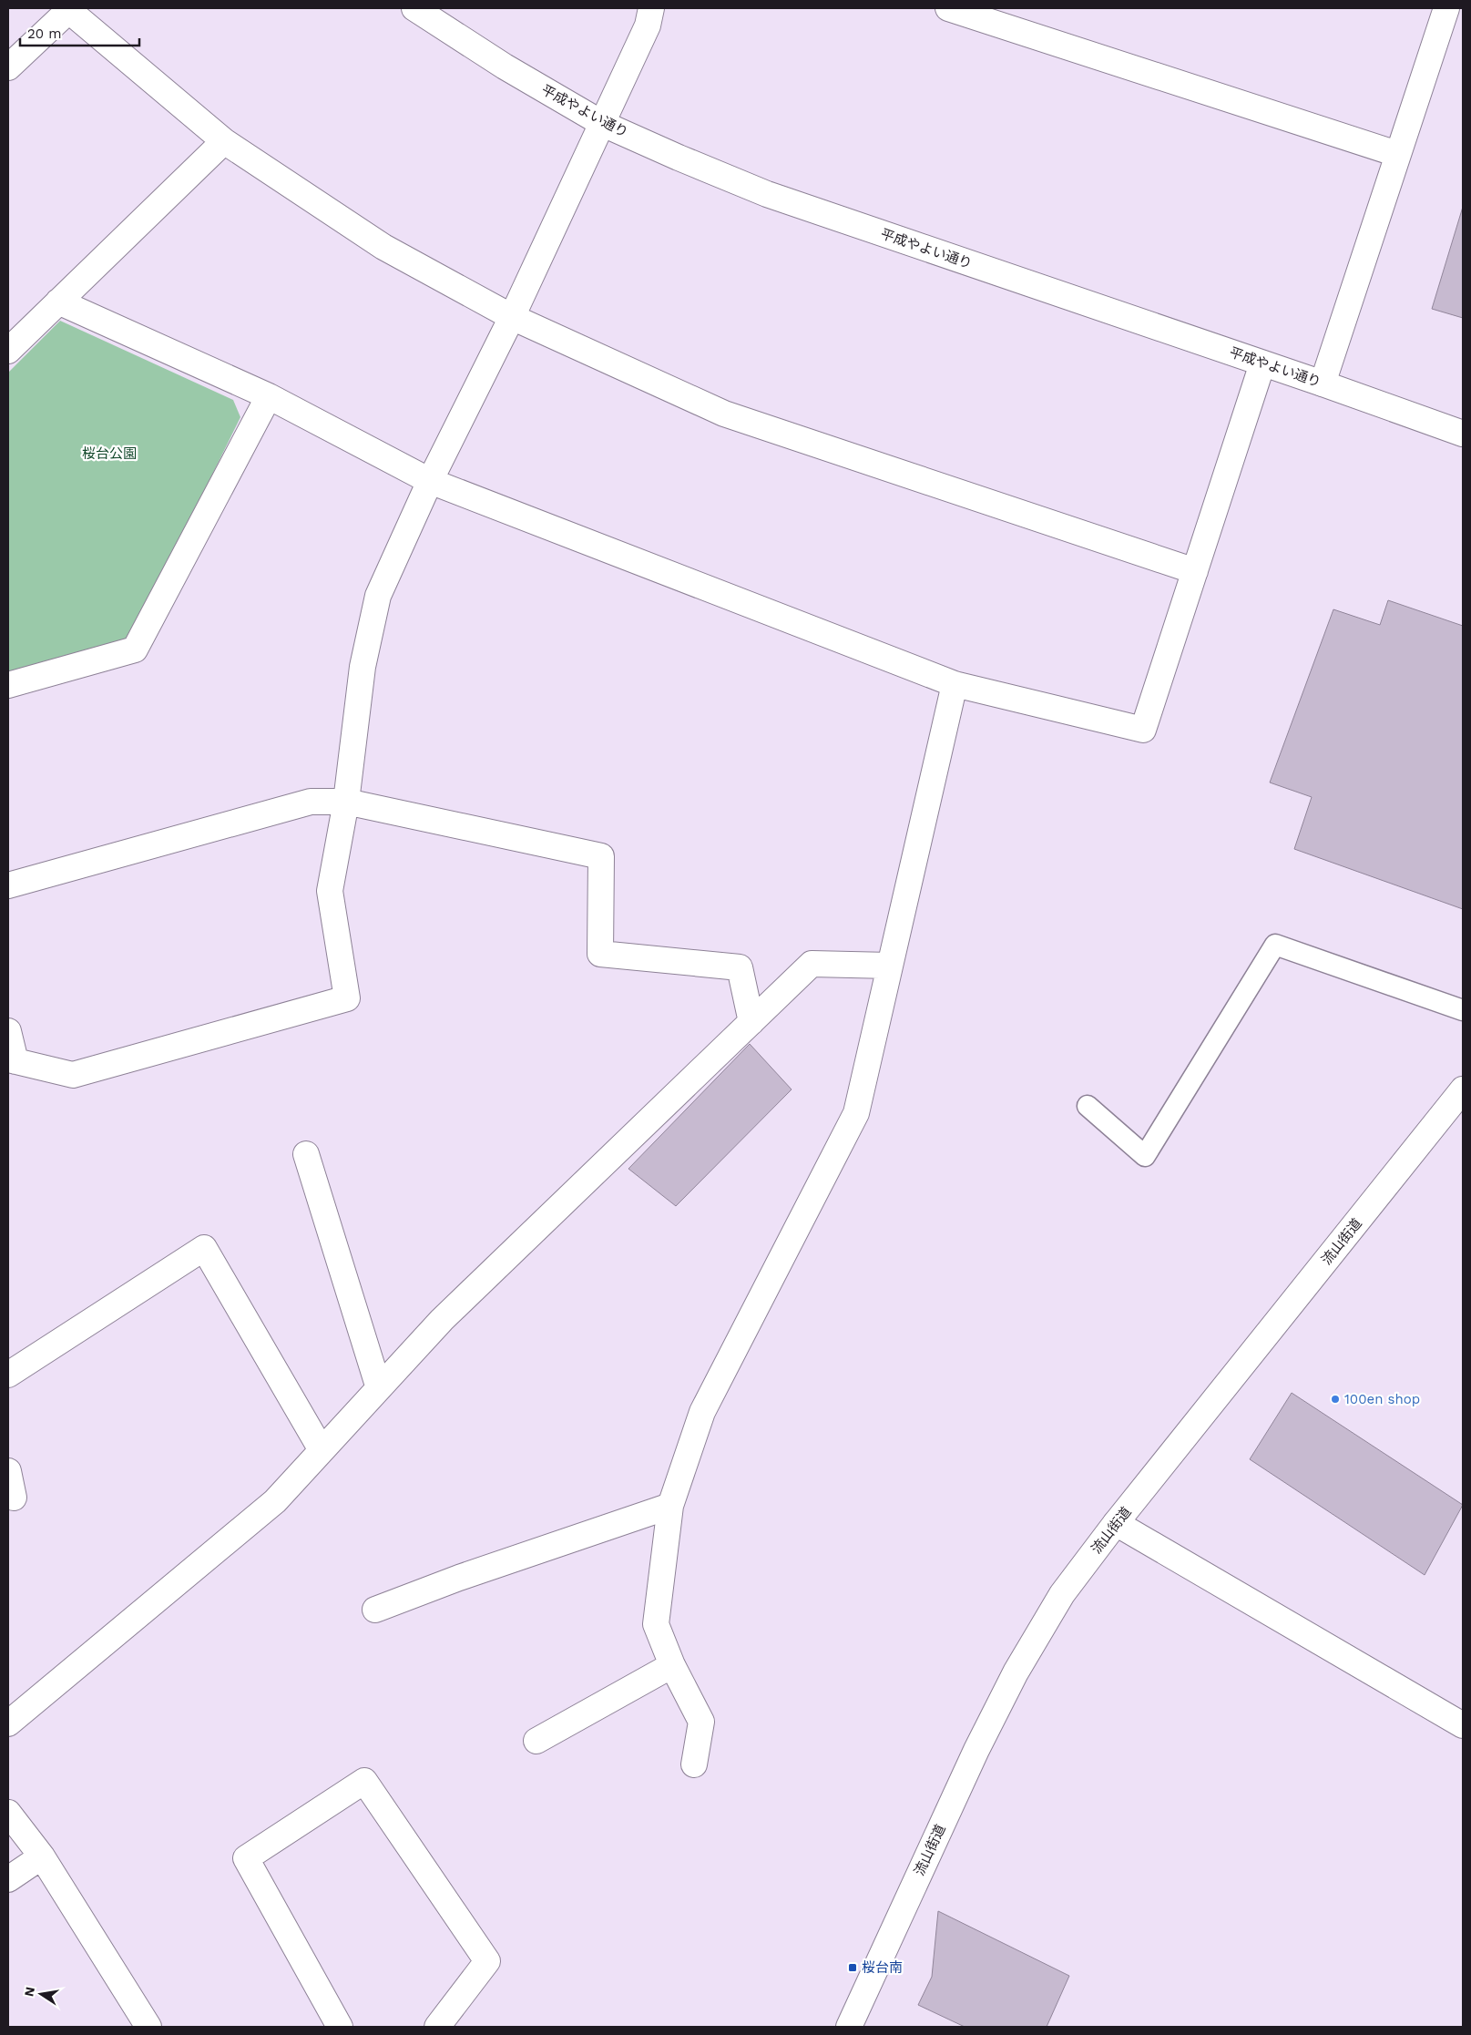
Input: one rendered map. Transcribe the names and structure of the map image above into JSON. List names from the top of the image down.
{
  "streets": {
    "street": ["平成やよい通り", "流山街道"]
  },
  "parks": ["桜台公園"],
  "places": {
    "other": ["100en shop"],
    "transit": ["桜台南"]
  },
  "scale_bar": "20 m",
  "north": "left"
}
